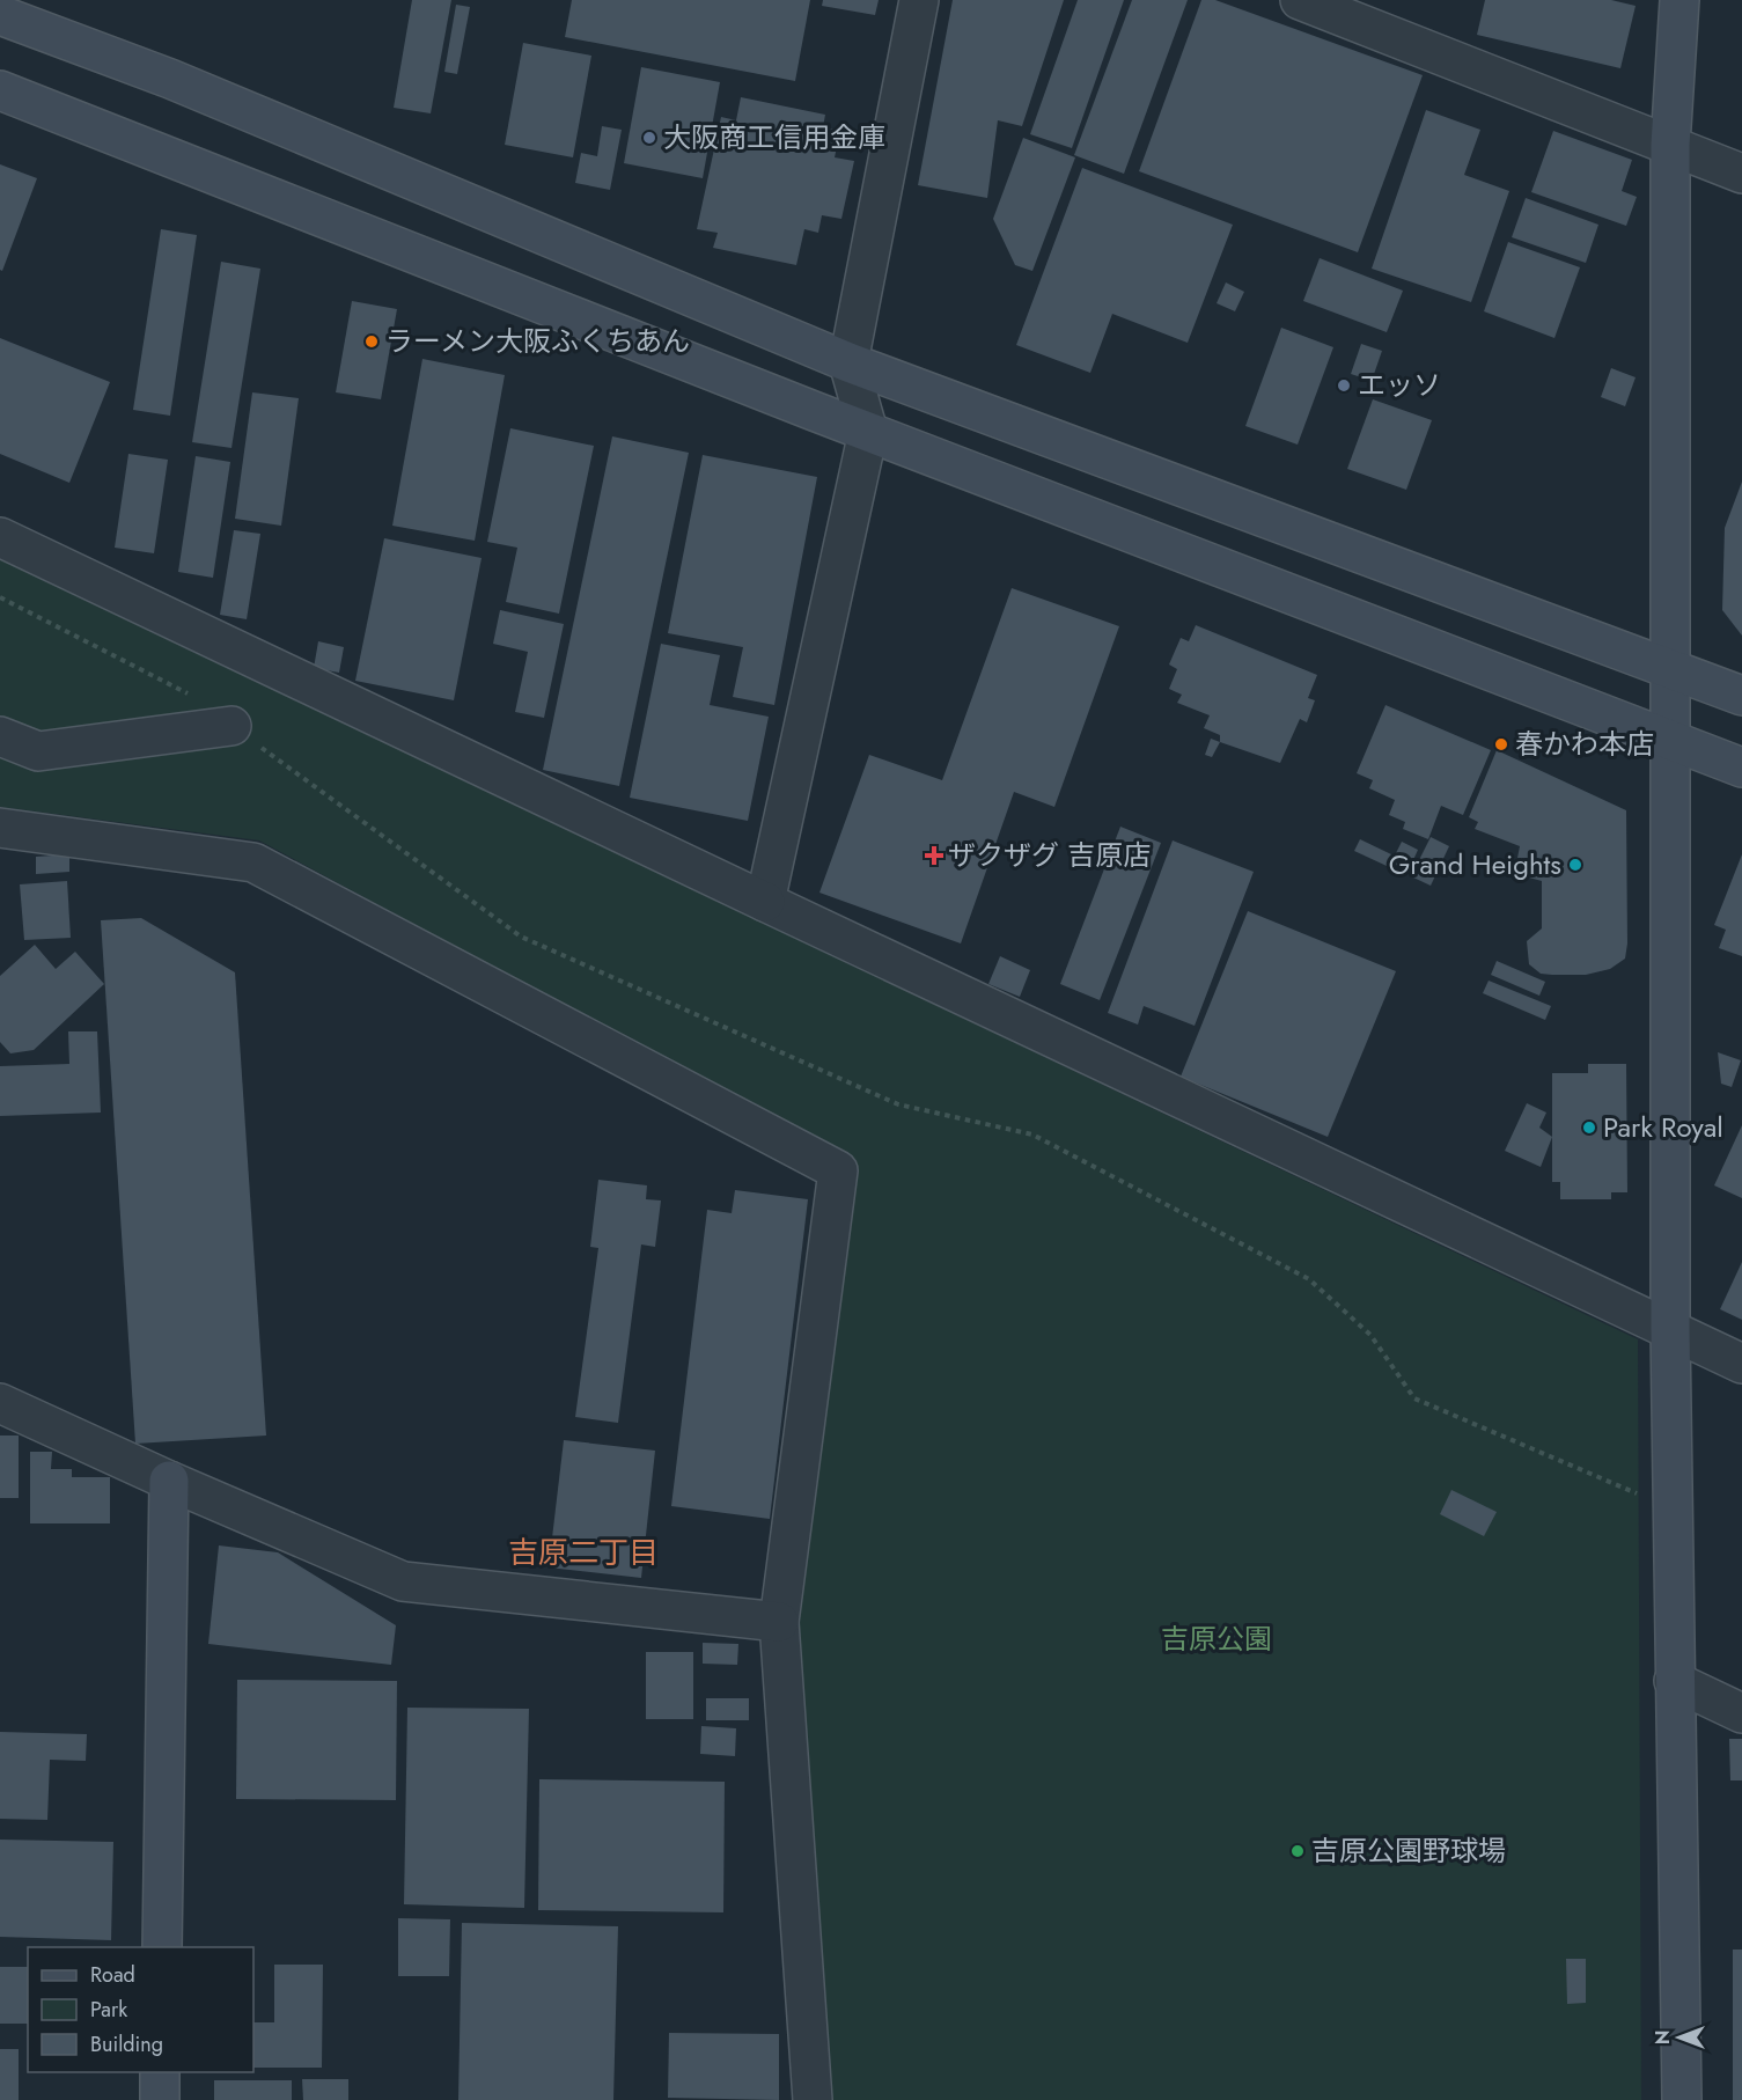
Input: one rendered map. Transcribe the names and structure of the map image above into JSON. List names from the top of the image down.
{
  "districts": ["吉原二丁目"],
  "parks": ["吉原公園"],
  "places": {
    "other": [
      "大阪商工信用金庫",
      "ラーメン大阪ふくちあん",
      "エッソ",
      "春かわ本店",
      "Grand Heights",
      "Park Royal",
      "吉原公園野球場"
    ],
    "health": ["ザクザグ 吉原店"]
  },
  "legend": ["Road", "Park", "Building"],
  "north": "left"
}
